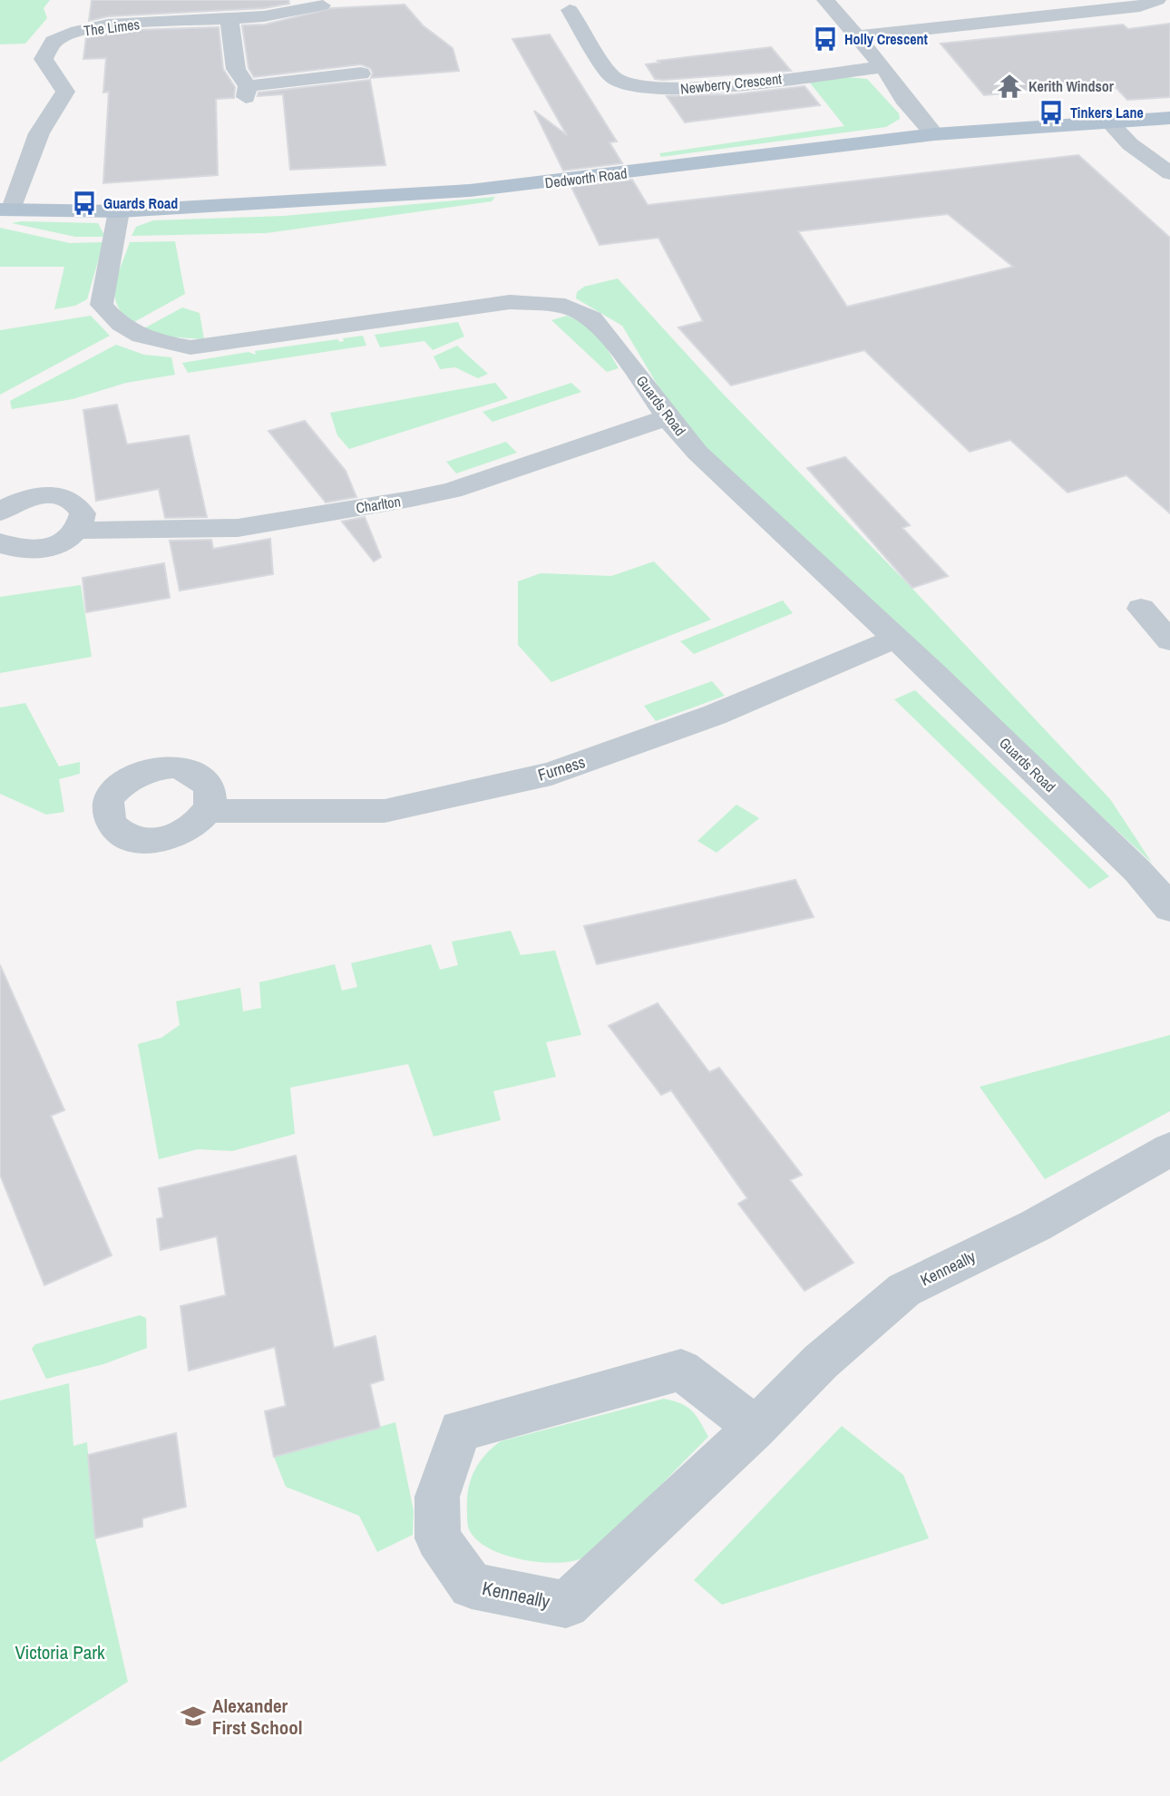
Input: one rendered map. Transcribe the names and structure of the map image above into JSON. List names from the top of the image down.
{
  "streets": {
    "main road": ["Dedworth Road"],
    "street": [
      "The Limes",
      "Newberry Crescent",
      "Guards Road",
      "Charlton",
      "Furness",
      "Kenneally"
    ]
  },
  "crossings": [
    ["The Limes", "Dedworth Road"],
    ["Dedworth Road", "Guards Road"],
    ["Guards Road", "Charlton"],
    ["Guards Road", "Furness"]
  ],
  "parks": ["Victoria Park"],
  "places": {
    "bus stop": ["Holly Crescent", "Tinkers Lane", "Guards Road"],
    "temple": ["Kerith Windsor"],
    "school or university": ["Alexander First School"]
  }
}
